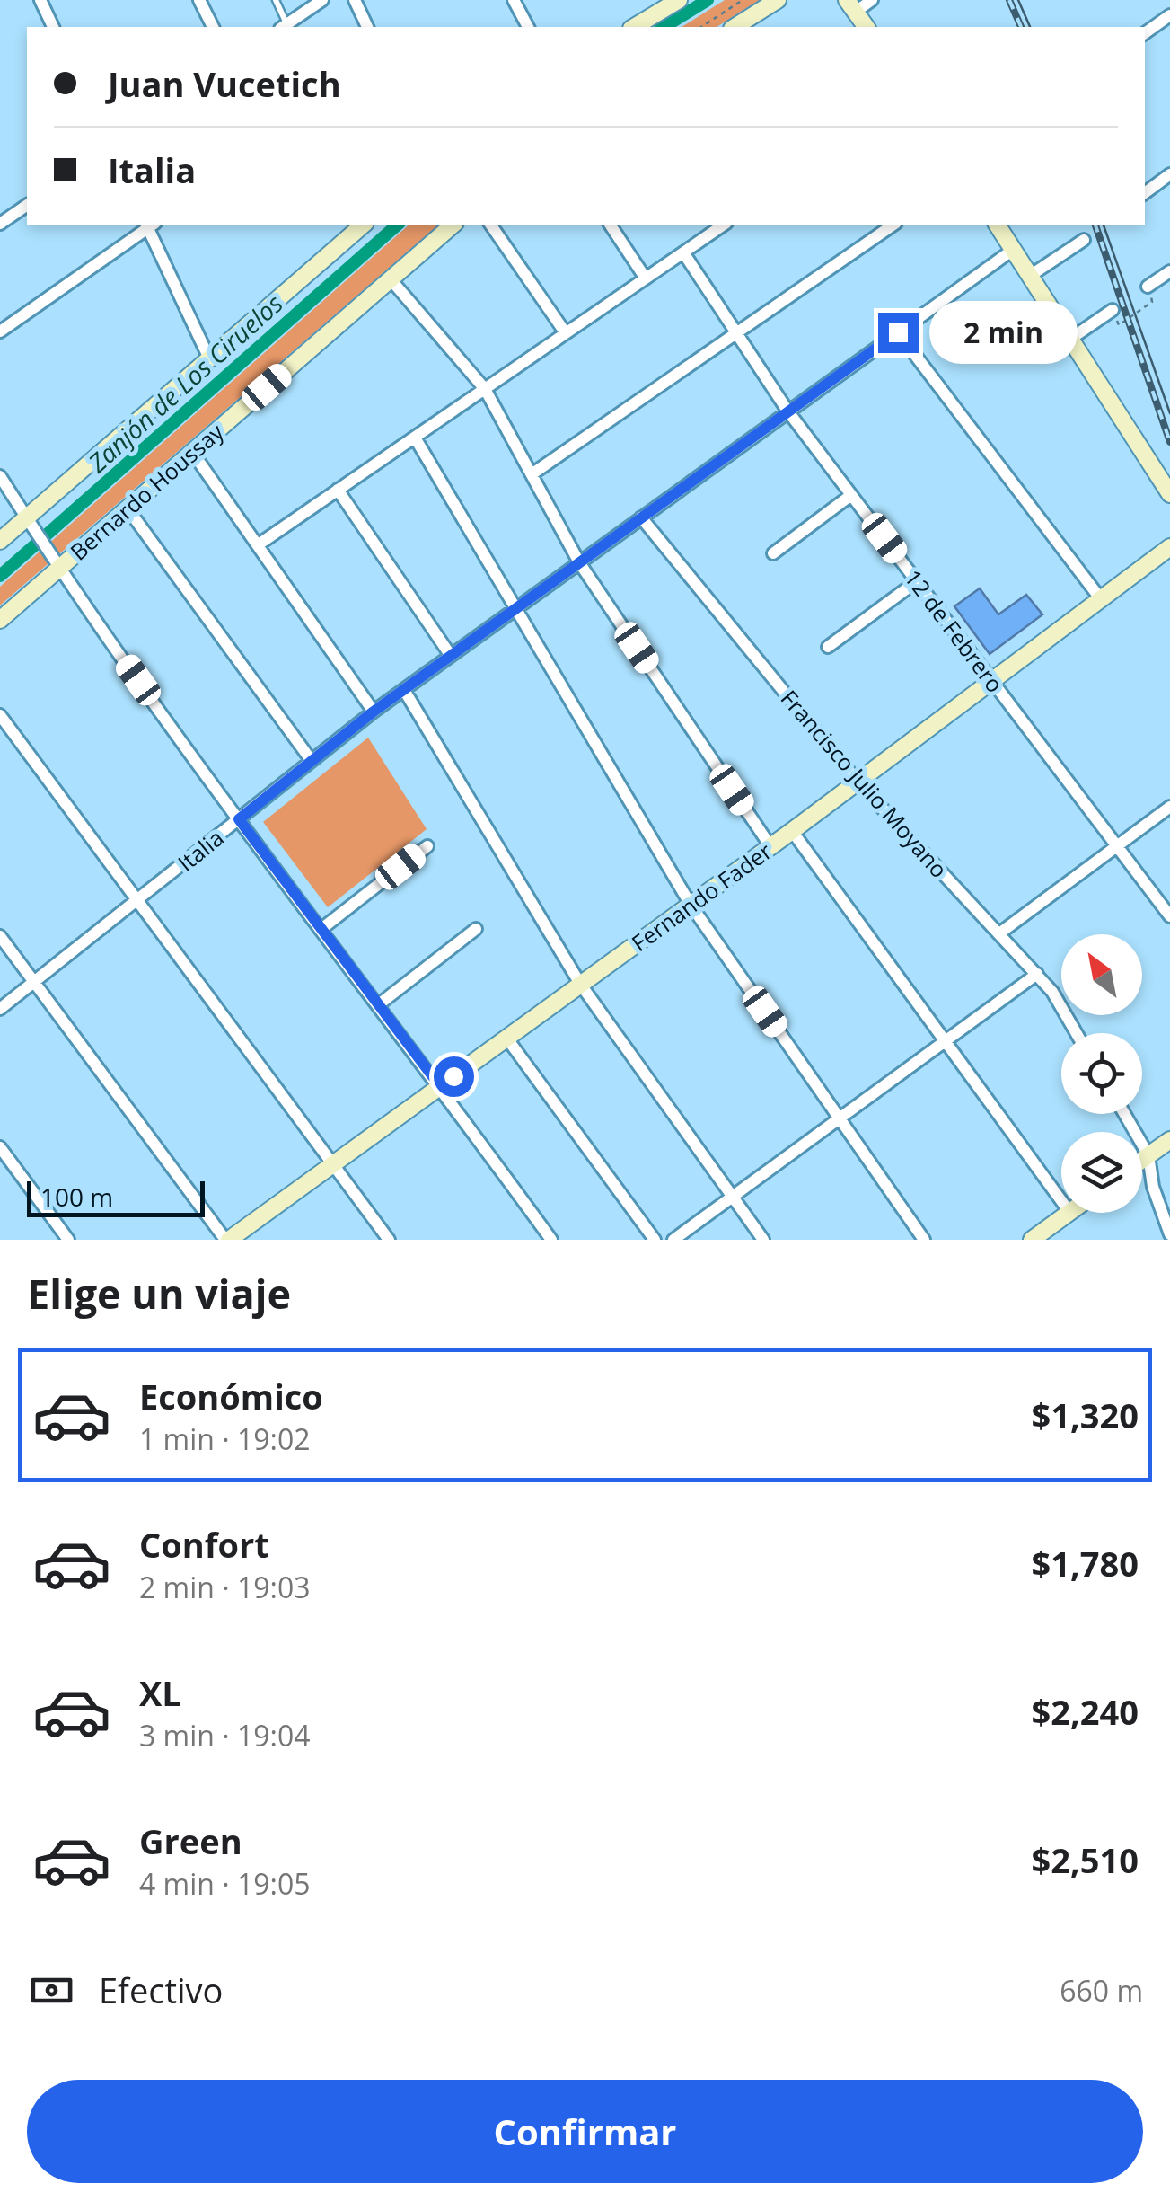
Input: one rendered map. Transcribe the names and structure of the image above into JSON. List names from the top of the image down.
{
  "streets": {
    "street": [
      "Bernardo Houssay",
      "12 de Febrero",
      "Francisco Julio Moyano",
      "Italia",
      "Fernando Fader"
    ]
  },
  "crossings": [
    ["12 de Febrero", "Italia"],
    ["12 de Febrero", "Fernando Fader"],
    ["Francisco Julio Moyano", "Italia"],
    ["Francisco Julio Moyano", "Fernando Fader"]
  ],
  "water": ["Zanjón de Los Ciruelos"],
  "scale_bar": "100 m",
  "north": "top left",
  "page": {
    "banner": ["Juan Vucetich", "Italia"],
    "bubble": "2 min",
    "scale": "100 m",
    "heading": "Elige un viaje",
    "list": [
      {
        "name": "Económico",
        "note": "1 min · 19:02",
        "value": "$1,320"
      },
      {
        "name": "Confort",
        "note": "2 min · 19:03",
        "value": "$1,780"
      },
      {
        "name": "XL",
        "note": "3 min · 19:04",
        "value": "$2,240"
      },
      {
        "name": "Green",
        "note": "4 min · 19:05",
        "value": "$2,510"
      }
    ],
    "pay": ["Efectivo", "660 m"],
    "buttons": "Confirmar"
  }
}
